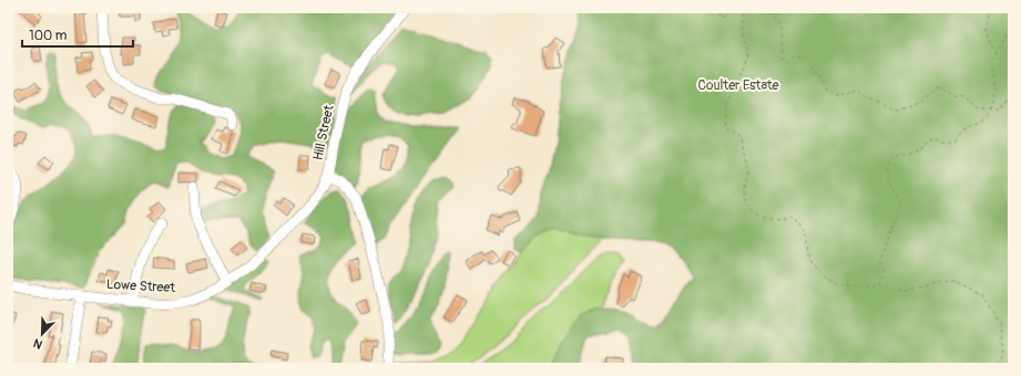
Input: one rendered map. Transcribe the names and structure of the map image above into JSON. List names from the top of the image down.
{
  "streets": {
    "street": ["Hill Street", "Lowe Street"]
  },
  "crossings": [
    ["Hill Street", "Lowe Street"]
  ],
  "parks": ["Coulter Estate"],
  "scale_bar": "100 m",
  "north": "bottom left"
}
